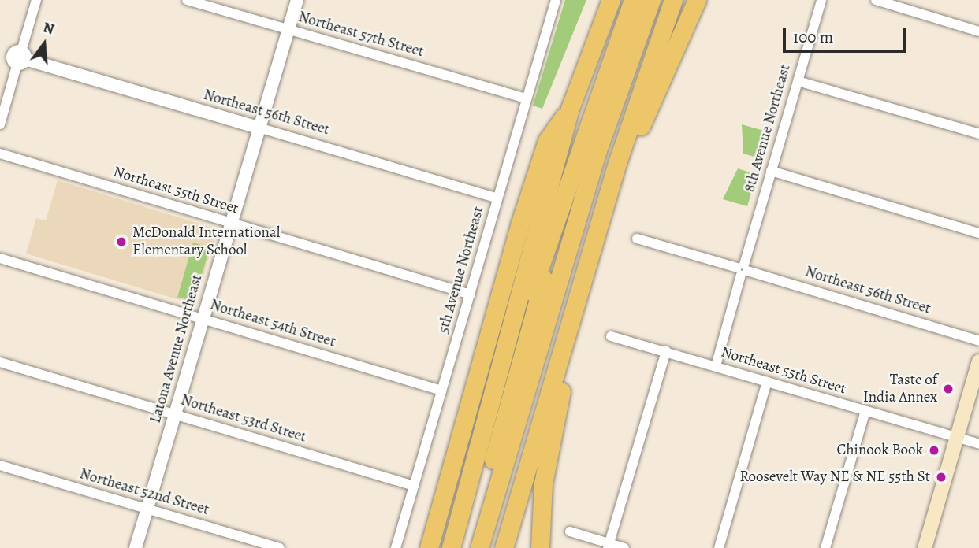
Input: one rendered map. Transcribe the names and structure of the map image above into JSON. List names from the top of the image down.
{
  "streets": {
    "street": [
      "Northeast 57th Street",
      "Northeast 56th Street",
      "8th Avenue Northeast",
      "Northeast 55th Street",
      "5th Avenue Northeast",
      "Northeast 54th Street",
      "Latona Avenue Northeast",
      "Northeast 53rd Street",
      "Northeast 52nd Street"
    ]
  },
  "crossings": [
    ["Northeast 57th Street", "5th Avenue Northeast"],
    ["Northeast 57th Street", "Latona Avenue Northeast"],
    ["Northeast 56th Street", "8th Avenue Northeast"],
    ["Northeast 56th Street", "5th Avenue Northeast"],
    ["Northeast 56th Street", "Latona Avenue Northeast"],
    ["8th Avenue Northeast", "Northeast 55th Street"],
    ["Northeast 55th Street", "5th Avenue Northeast"],
    ["Northeast 55th Street", "Latona Avenue Northeast"],
    ["5th Avenue Northeast", "Northeast 54th Street"],
    ["5th Avenue Northeast", "Northeast 53rd Street"],
    ["Northeast 54th Street", "Latona Avenue Northeast"],
    ["Latona Avenue Northeast", "Northeast 53rd Street"],
    ["Latona Avenue Northeast", "Northeast 52nd Street"]
  ],
  "places": [
    "McDonald International Elementary School",
    "Taste of India Annex",
    "Chinook Book",
    "Roosevelt Way NE & NE 55th St"
  ],
  "scale_bar": "100 m",
  "north": "top"
}
